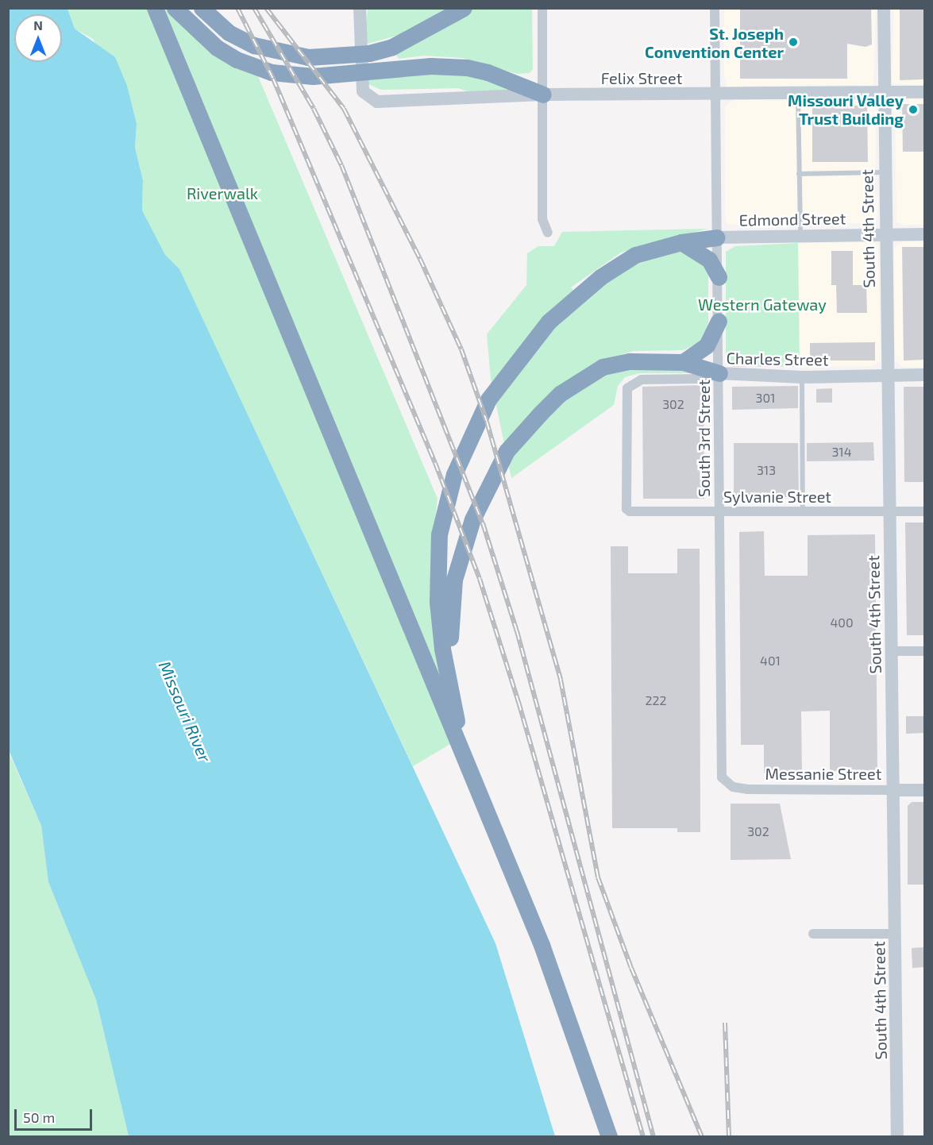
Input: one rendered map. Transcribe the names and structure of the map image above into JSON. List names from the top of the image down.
{
  "streets": {
    "main road": [
      "Felix Street",
      "Edmond Street",
      "South 4th Street",
      "Charles Street",
      "Messanie Street"
    ],
    "street": ["South 3rd Street", "Sylvanie Street"]
  },
  "crossings": [
    ["Felix Street", "South 4th Street"],
    ["Felix Street", "South 3rd Street"],
    ["Edmond Street", "South 4th Street"],
    ["Edmond Street", "South 3rd Street"],
    ["South 4th Street", "Charles Street"],
    ["South 4th Street", "Sylvanie Street"],
    ["South 4th Street", "Messanie Street"],
    ["Charles Street", "South 3rd Street"],
    ["Charles Street", "Sylvanie Street"],
    ["South 3rd Street", "Sylvanie Street"],
    ["South 3rd Street", "Messanie Street"]
  ],
  "water": ["Missouri River"],
  "parks": ["Riverwalk", "Western Gateway"],
  "places": ["St. Joseph Convention Center", "Missouri Valley Trust Building"],
  "house_numbers": [
    "301",
    "302",
    "314",
    "313",
    "400",
    "401",
    "222",
    "302"
  ],
  "scale_bar": "50 m",
  "north": "top"
}
